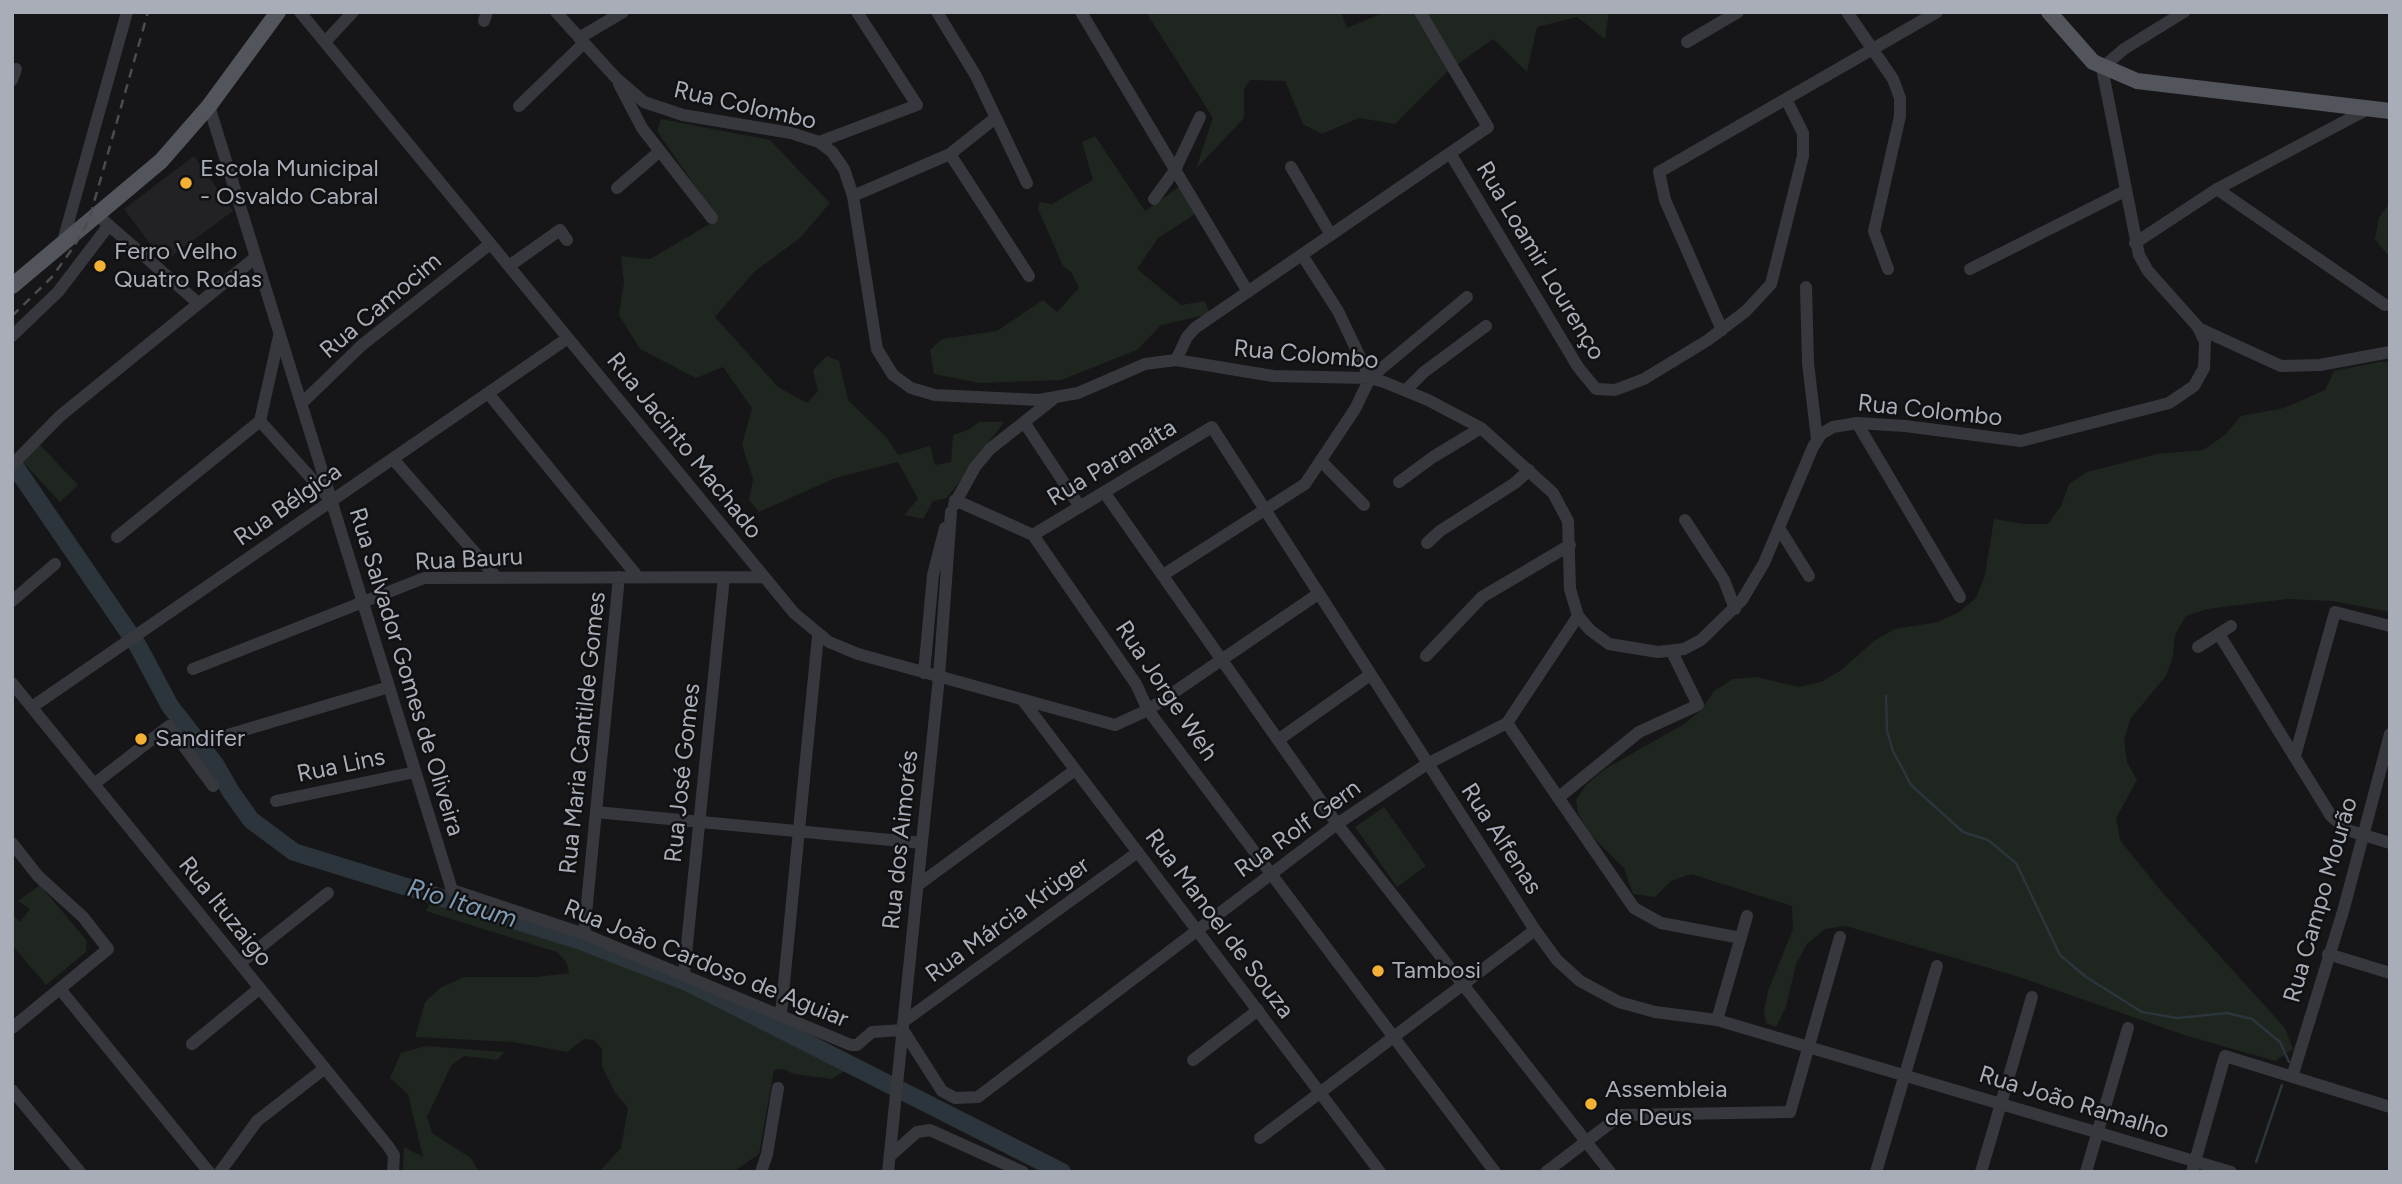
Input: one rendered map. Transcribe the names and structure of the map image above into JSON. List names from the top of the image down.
{
  "streets": {
    "street": [
      "Rua Colombo",
      "Rua Loamir Lourenço",
      "Rua Camocim",
      "Rua Jacinto Machado",
      "Rua Paranaíta",
      "Rua Bélgica",
      "Rua Bauru",
      "Rua Salvador Gomes de Oliveira",
      "Rua Jorge Weh",
      "Rua Maria Cantilde Gomes",
      "Rua Lins",
      "Rua José Gomes",
      "Rua Rolf Gern",
      "Rua Alfenas",
      "Rua dos Aimorés",
      "Rua Campo Mourão",
      "Rua Ituzaigo",
      "Rua Márcia Krüger",
      "Rua Manoel de Souza",
      "Rua João Cardoso de Aguiar",
      "Rua João Ramalho"
    ]
  },
  "crossings": [
    ["Rua Colombo", "Rua Rolf Gern"],
    ["Rua Colombo", "Rua dos Aimorés"],
    ["Rua Camocim", "Rua Jacinto Machado"],
    ["Rua Camocim", "Rua Salvador Gomes de Oliveira"],
    ["Rua Jacinto Machado", "Rua Bélgica"],
    ["Rua Jacinto Machado", "Rua Bauru"],
    ["Rua Jacinto Machado", "Rua Jorge Weh"],
    ["Rua Jacinto Machado", "Rua Alfenas"],
    ["Rua Jacinto Machado", "Rua dos Aimorés"],
    ["Rua Jacinto Machado", "Rua Manoel de Souza"],
    ["Rua Paranaíta", "Rua Jorge Weh"],
    ["Rua Paranaíta", "Rua Alfenas"],
    ["Rua Bélgica", "Rua Salvador Gomes de Oliveira"],
    ["Rua Bélgica", "Rua Maria Cantilde Gomes"],
    ["Rua Bélgica", "Rua Ituzaigo"],
    ["Rua Bauru", "Rua Salvador Gomes de Oliveira"],
    ["Rua Bauru", "Rua Maria Cantilde Gomes"],
    ["Rua Bauru", "Rua José Gomes"],
    ["Rua Salvador Gomes de Oliveira", "Rua Lins"],
    ["Rua Salvador Gomes de Oliveira", "Rua João Cardoso de Aguiar"],
    ["Rua Jorge Weh", "Rua Rolf Gern"],
    ["Rua Maria Cantilde Gomes", "Rua João Cardoso de Aguiar"],
    ["Rua José Gomes", "Rua João Cardoso de Aguiar"],
    ["Rua Rolf Gern", "Rua Alfenas"],
    ["Rua Rolf Gern", "Rua dos Aimorés"],
    ["Rua Rolf Gern", "Rua Márcia Krüger"],
    ["Rua Rolf Gern", "Rua Manoel de Souza"],
    ["Rua Rolf Gern", "Rua João Cardoso de Aguiar"],
    ["Rua Alfenas", "Rua João Ramalho"],
    ["Rua dos Aimorés", "Rua Márcia Krüger"],
    ["Rua dos Aimorés", "Rua João Cardoso de Aguiar"],
    ["Rua Márcia Krüger", "Rua Manoel de Souza"],
    ["Rua Márcia Krüger", "Rua João Cardoso de Aguiar"]
  ],
  "water": ["Rio Itaum"],
  "places": [
    "Escola Municipal - Osvaldo Cabral",
    "Ferro Velho Quatro Rodas",
    "Sandifer",
    "Tambosi",
    "Assembleia de Deus"
  ]
}
